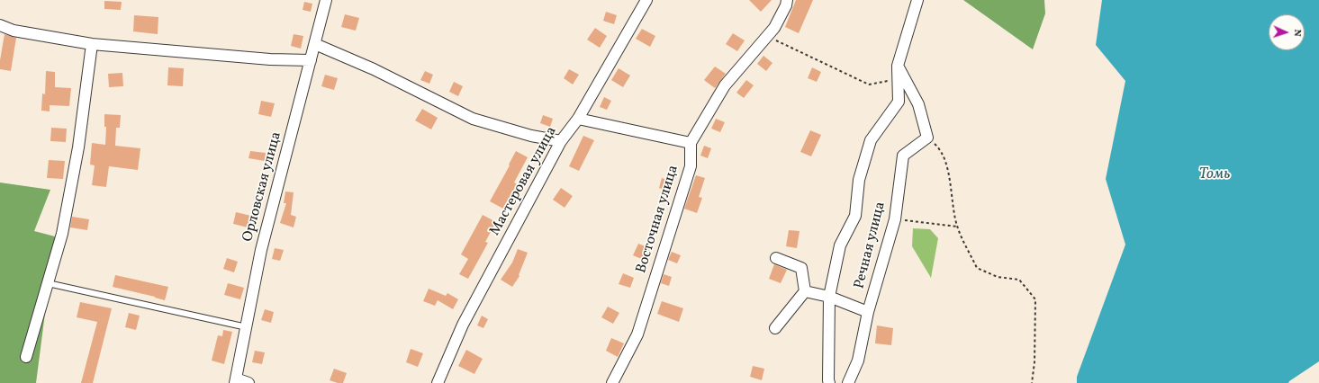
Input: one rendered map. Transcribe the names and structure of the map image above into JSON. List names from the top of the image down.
{
  "streets": {
    "street": [
      "Мастеровая улица",
      "Орловская улица",
      "Восточная улица",
      "Речная улица"
    ]
  },
  "water": ["Томь"],
  "north": "right"
}
